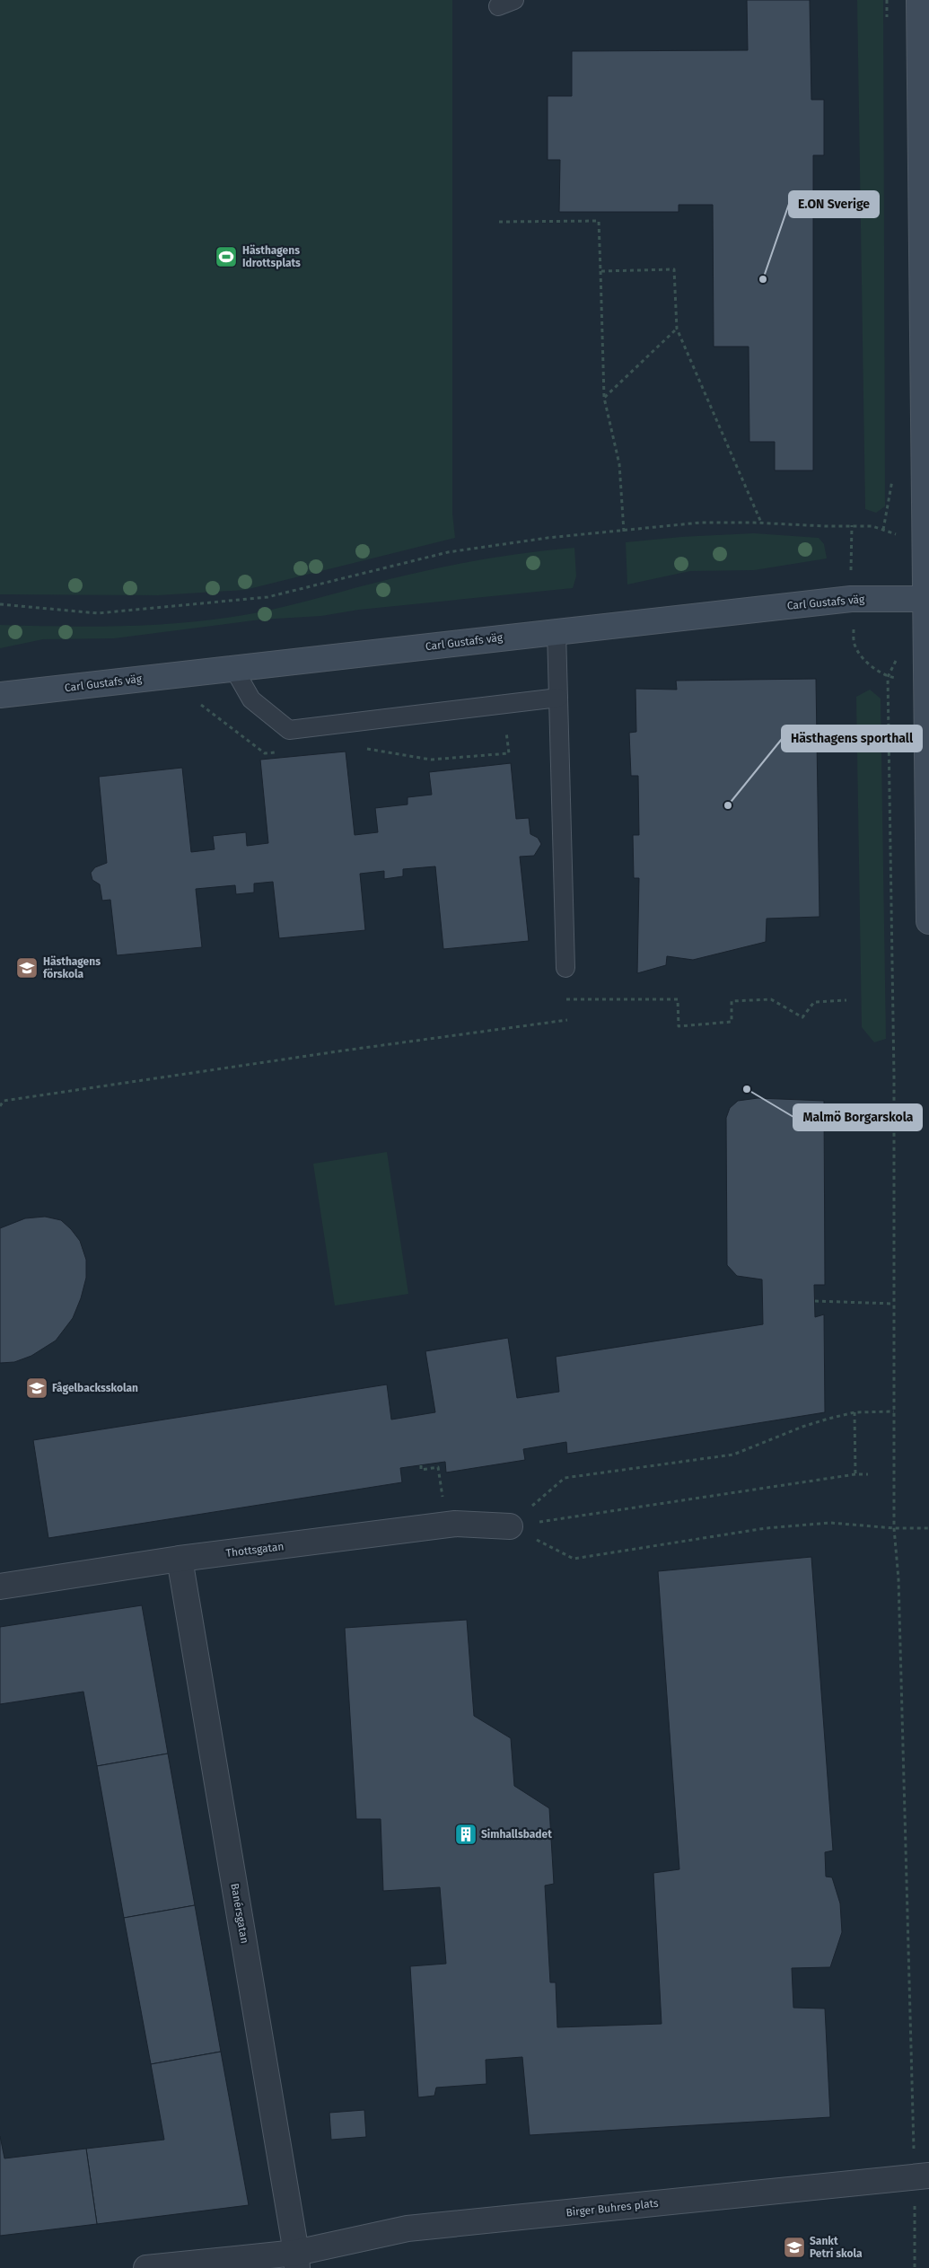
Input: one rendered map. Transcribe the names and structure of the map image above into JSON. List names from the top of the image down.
{
  "streets": {
    "street": [
      "Carl Gustafs väg",
      "Thottsgatan",
      "Banérsgatan",
      "Birger Buhres plats"
    ]
  },
  "crossings": [
    ["Thottsgatan", "Banérsgatan"],
    ["Banérsgatan", "Birger Buhres plats"]
  ],
  "places": {
    "sports": ["Hästhagens Idrottsplats"],
    "other": ["E.ON Sverige", "Hästhagens sporthall", "Malmö Borgarskola"],
    "school or university": ["Hästhagens förskola", "Fågelbacksskolan", "Sankt Petri skola"],
    "building": ["Simhallsbadet"]
  }
}
